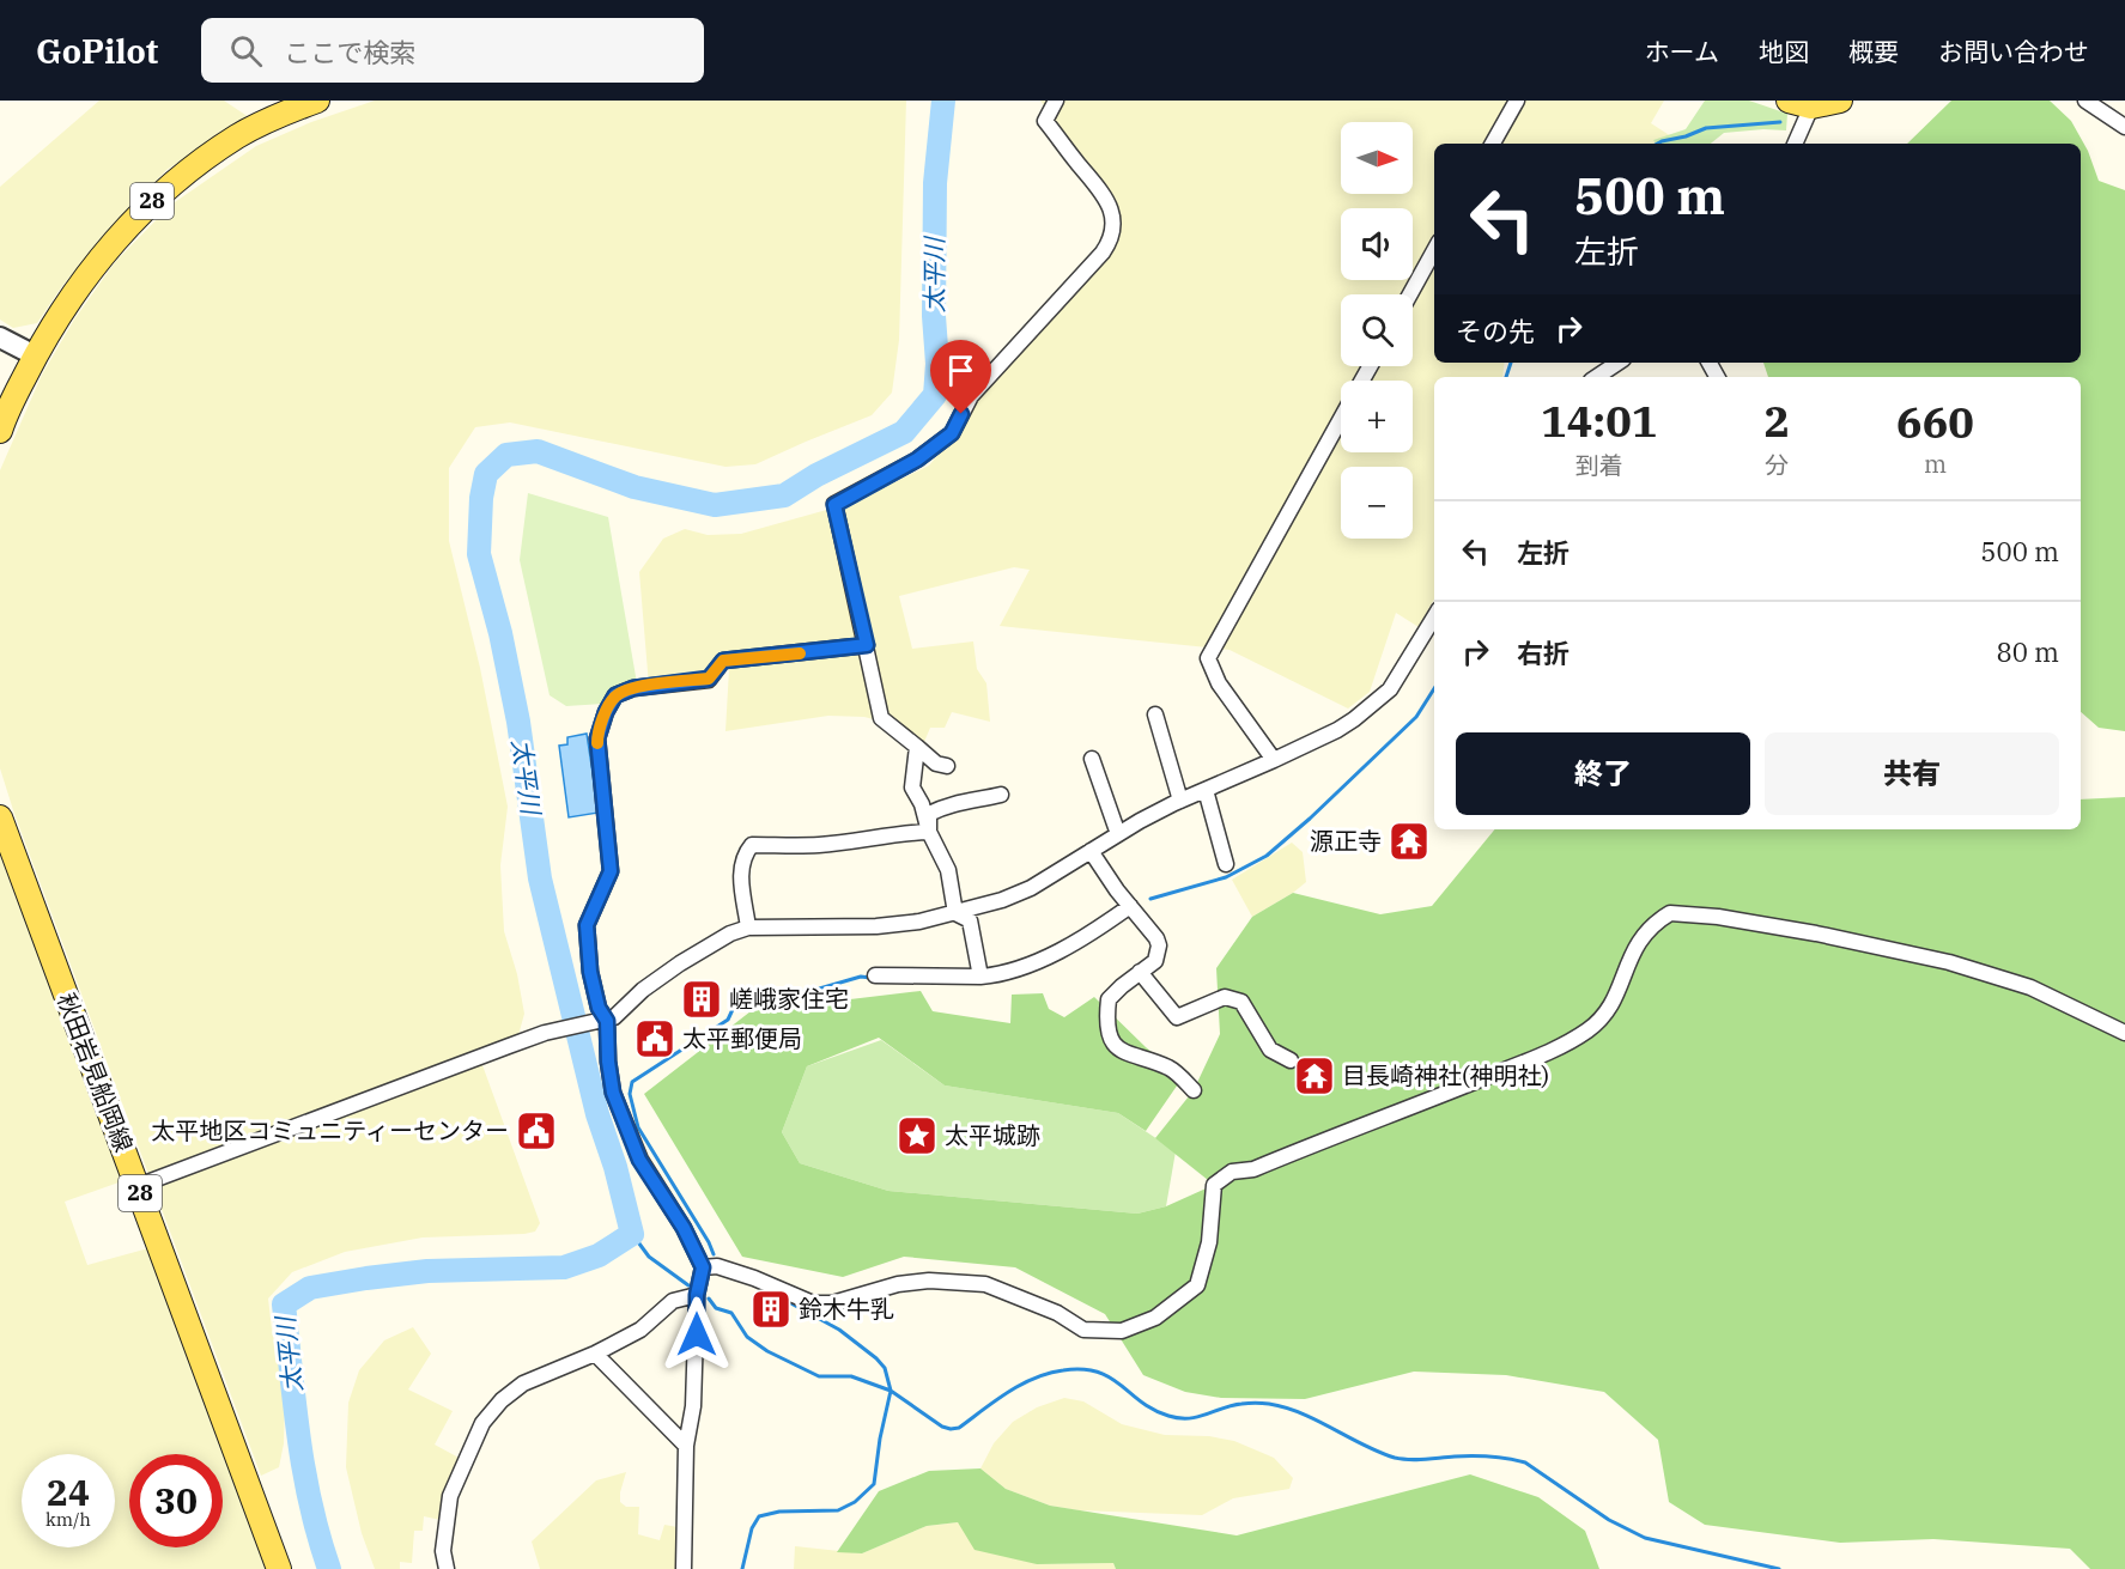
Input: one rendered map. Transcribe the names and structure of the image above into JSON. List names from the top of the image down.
{
  "streets": {
    "main road": ["28", "秋田岩見船岡線"]
  },
  "water": ["太平川"],
  "places": {
    "temple": ["源正寺", "目長崎神社(神明社)"],
    "building": ["嵯峨家住宅", "鈴木牛乳"],
    "public building": ["太平郵便局", "太平地区コミュニティーセンター"],
    "place": ["太平城跡"]
  },
  "north": "right",
  "page": {
    "header": "GoPilot",
    "search": "ここで検索",
    "nav": [
      "ホーム",
      "地図",
      "概要",
      "お問い合わせ"
    ],
    "map_buttons": ["+", "−"],
    "turn": ["500 m", "左折"],
    "then": "その先",
    "eta": [
      "14:01",
      "到着",
      "2",
      "分",
      "660",
      "m"
    ],
    "list": [
      {
        "name": "左折",
        "value": "500 m"
      },
      {
        "name": "右折",
        "value": "80 m"
      }
    ],
    "buttons": ["終了", "共有"],
    "speed": "24 km/h",
    "limit": "30"
  }
}
